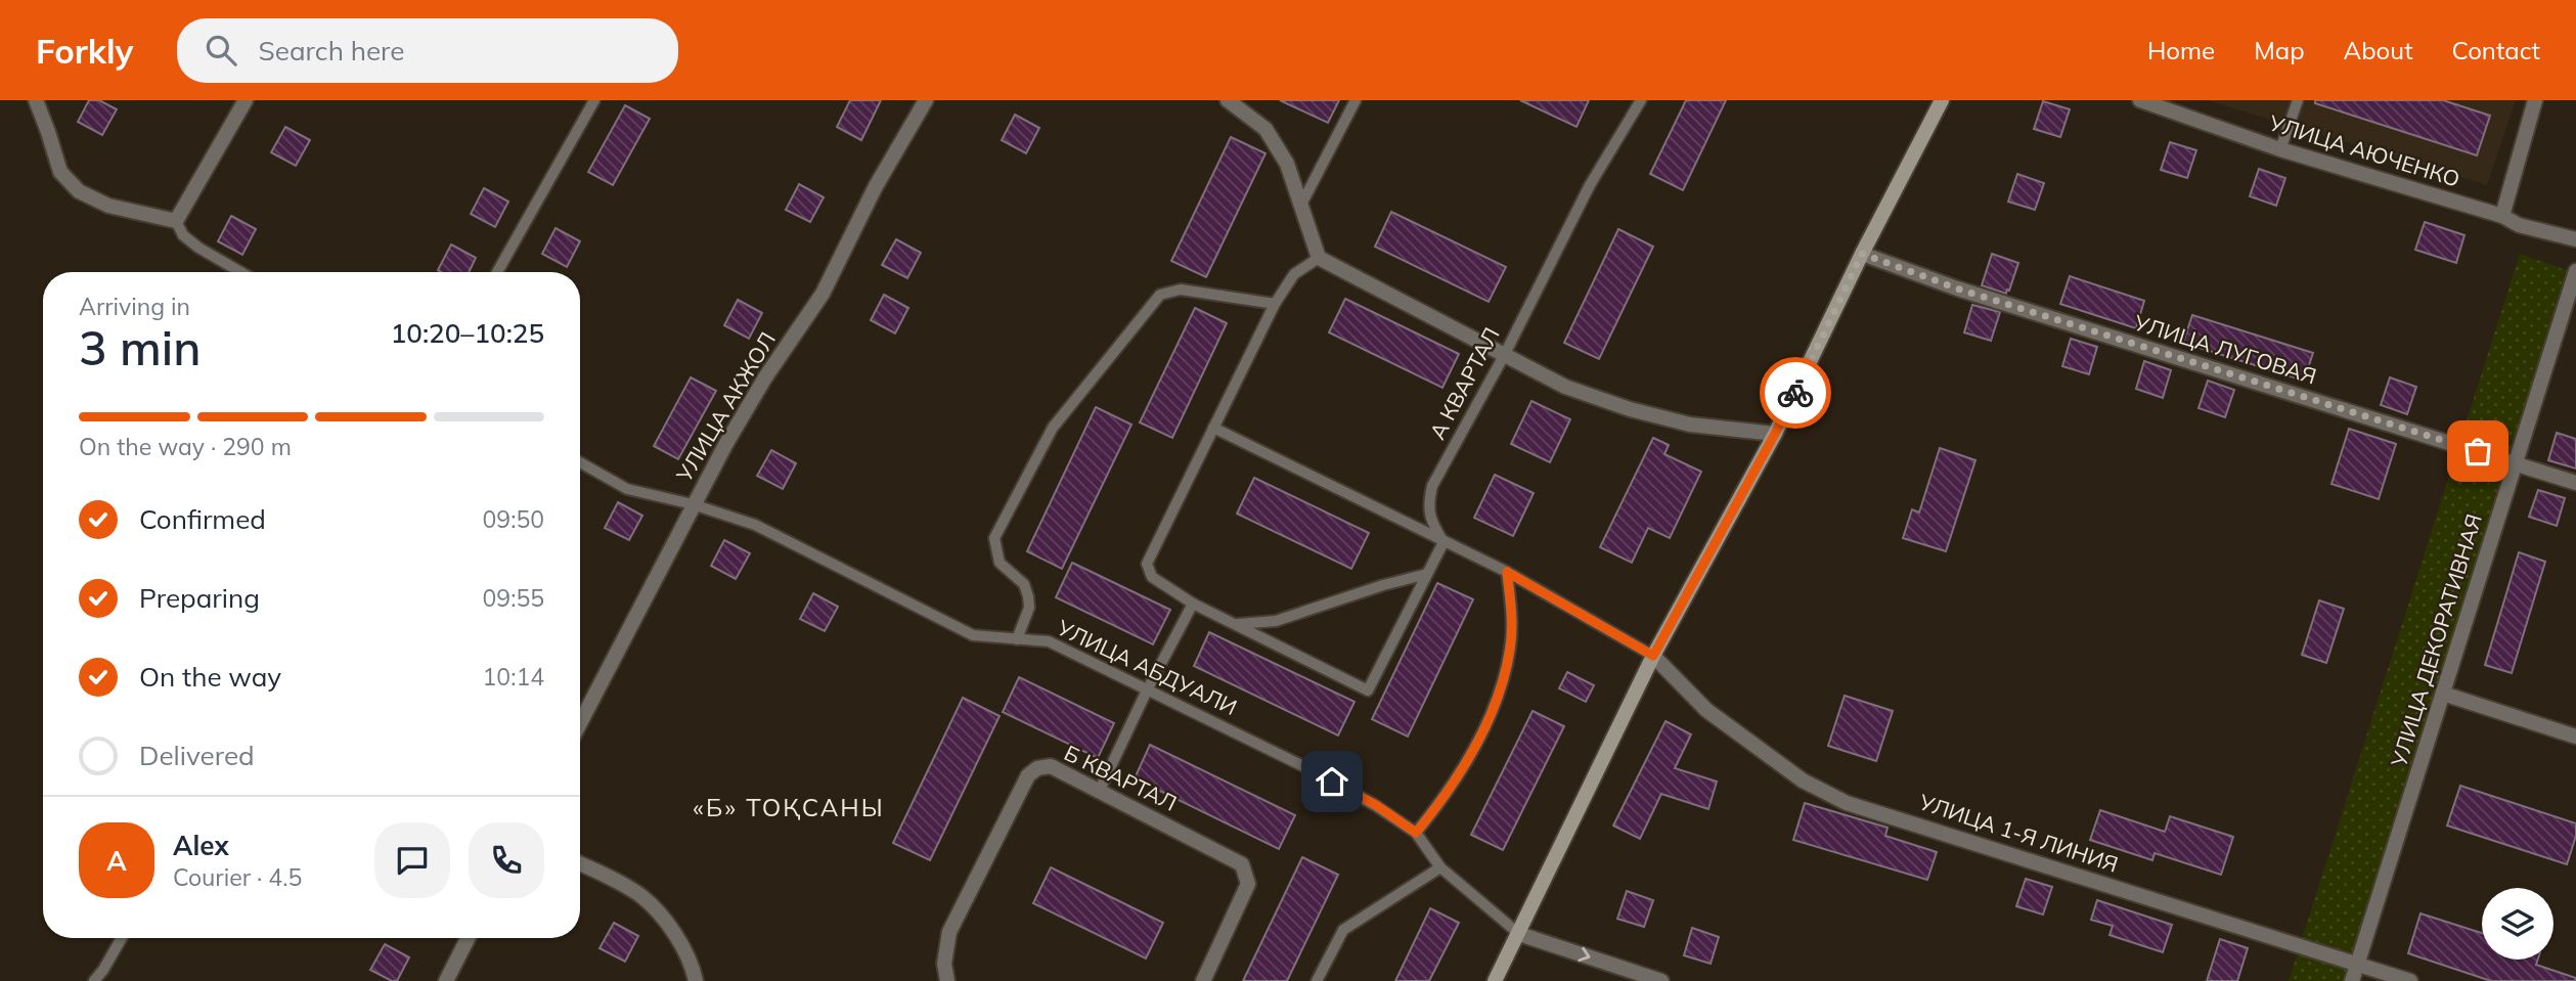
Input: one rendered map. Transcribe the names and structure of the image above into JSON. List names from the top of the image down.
{
  "streets": {
    "street": [
      "УЛИЦА АЮЧЕНКО",
      "УЛИЦА ЛУГОВАЯ",
      "УЛИЦА АКЖОЛ",
      "УЛИЦА ДЕКОРАТИВНАЯ",
      "Б КВАРТАЛ",
      "УЛИЦА 1-Я ЛИНИЯ"
    ],
    "lane": ["А КВАРТАЛ", "УЛИЦА АБДУАЛИ"]
  },
  "crossings": [
    ["УЛИЦА ЛУГОВАЯ", "УЛИЦА ДЕКОРАТИВНАЯ"],
    ["УЛИЦА АКЖОЛ", "УЛИЦА АБДУАЛИ"],
    ["УЛИЦА ДЕКОРАТИВНАЯ", "УЛИЦА 1-Я ЛИНИЯ"]
  ],
  "districts": ["«Б» ТОҚСАНЫ"],
  "page": {
    "header": "Forkly",
    "search": "Search here",
    "nav": [
      "Home",
      "Map",
      "About",
      "Contact"
    ],
    "heading": ["3 min", "Arriving in", "10:20–10:25"],
    "panel": ["Alex", "Courier · 4.5"],
    "bar": "On the way · 290 m",
    "list": [
      ["Confirmed", "09:50"],
      ["Preparing", "09:55"],
      ["On the way", "10:14"],
      "Delivered"
    ],
    "round": "A"
  }
}
